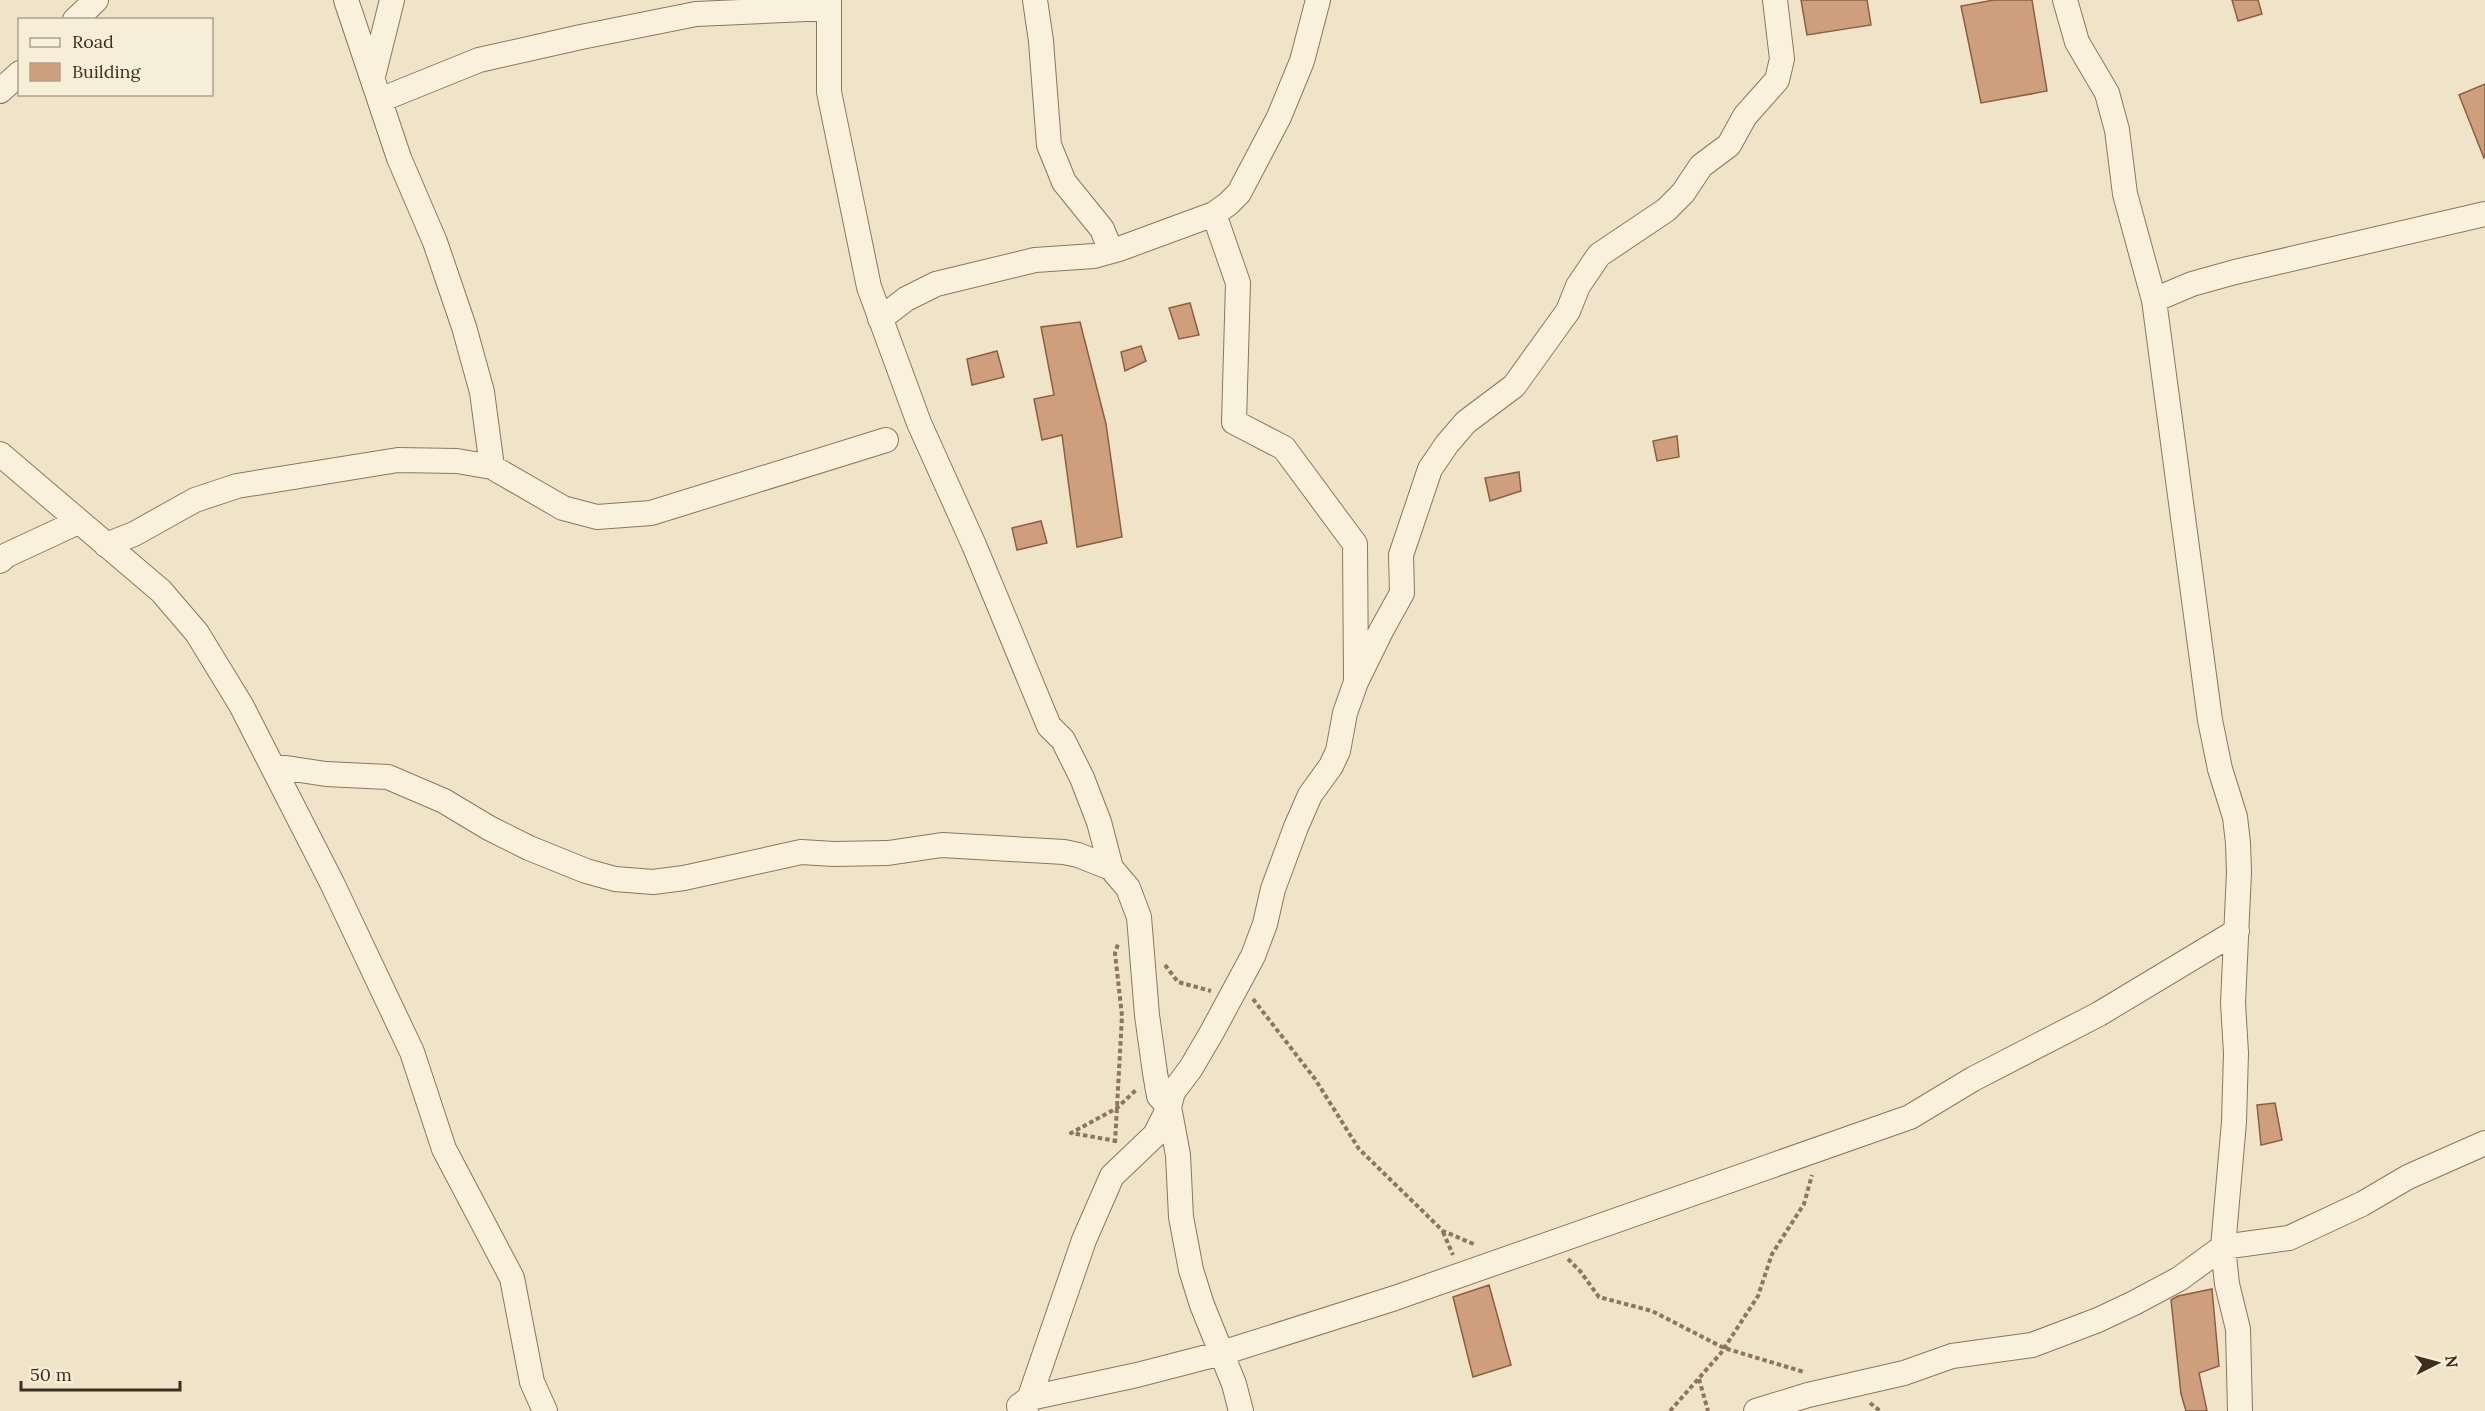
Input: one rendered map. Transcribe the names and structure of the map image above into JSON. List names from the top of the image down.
{
  "legend": ["Road", "Building"],
  "scale_bar": "50 m",
  "north": "right"
}
